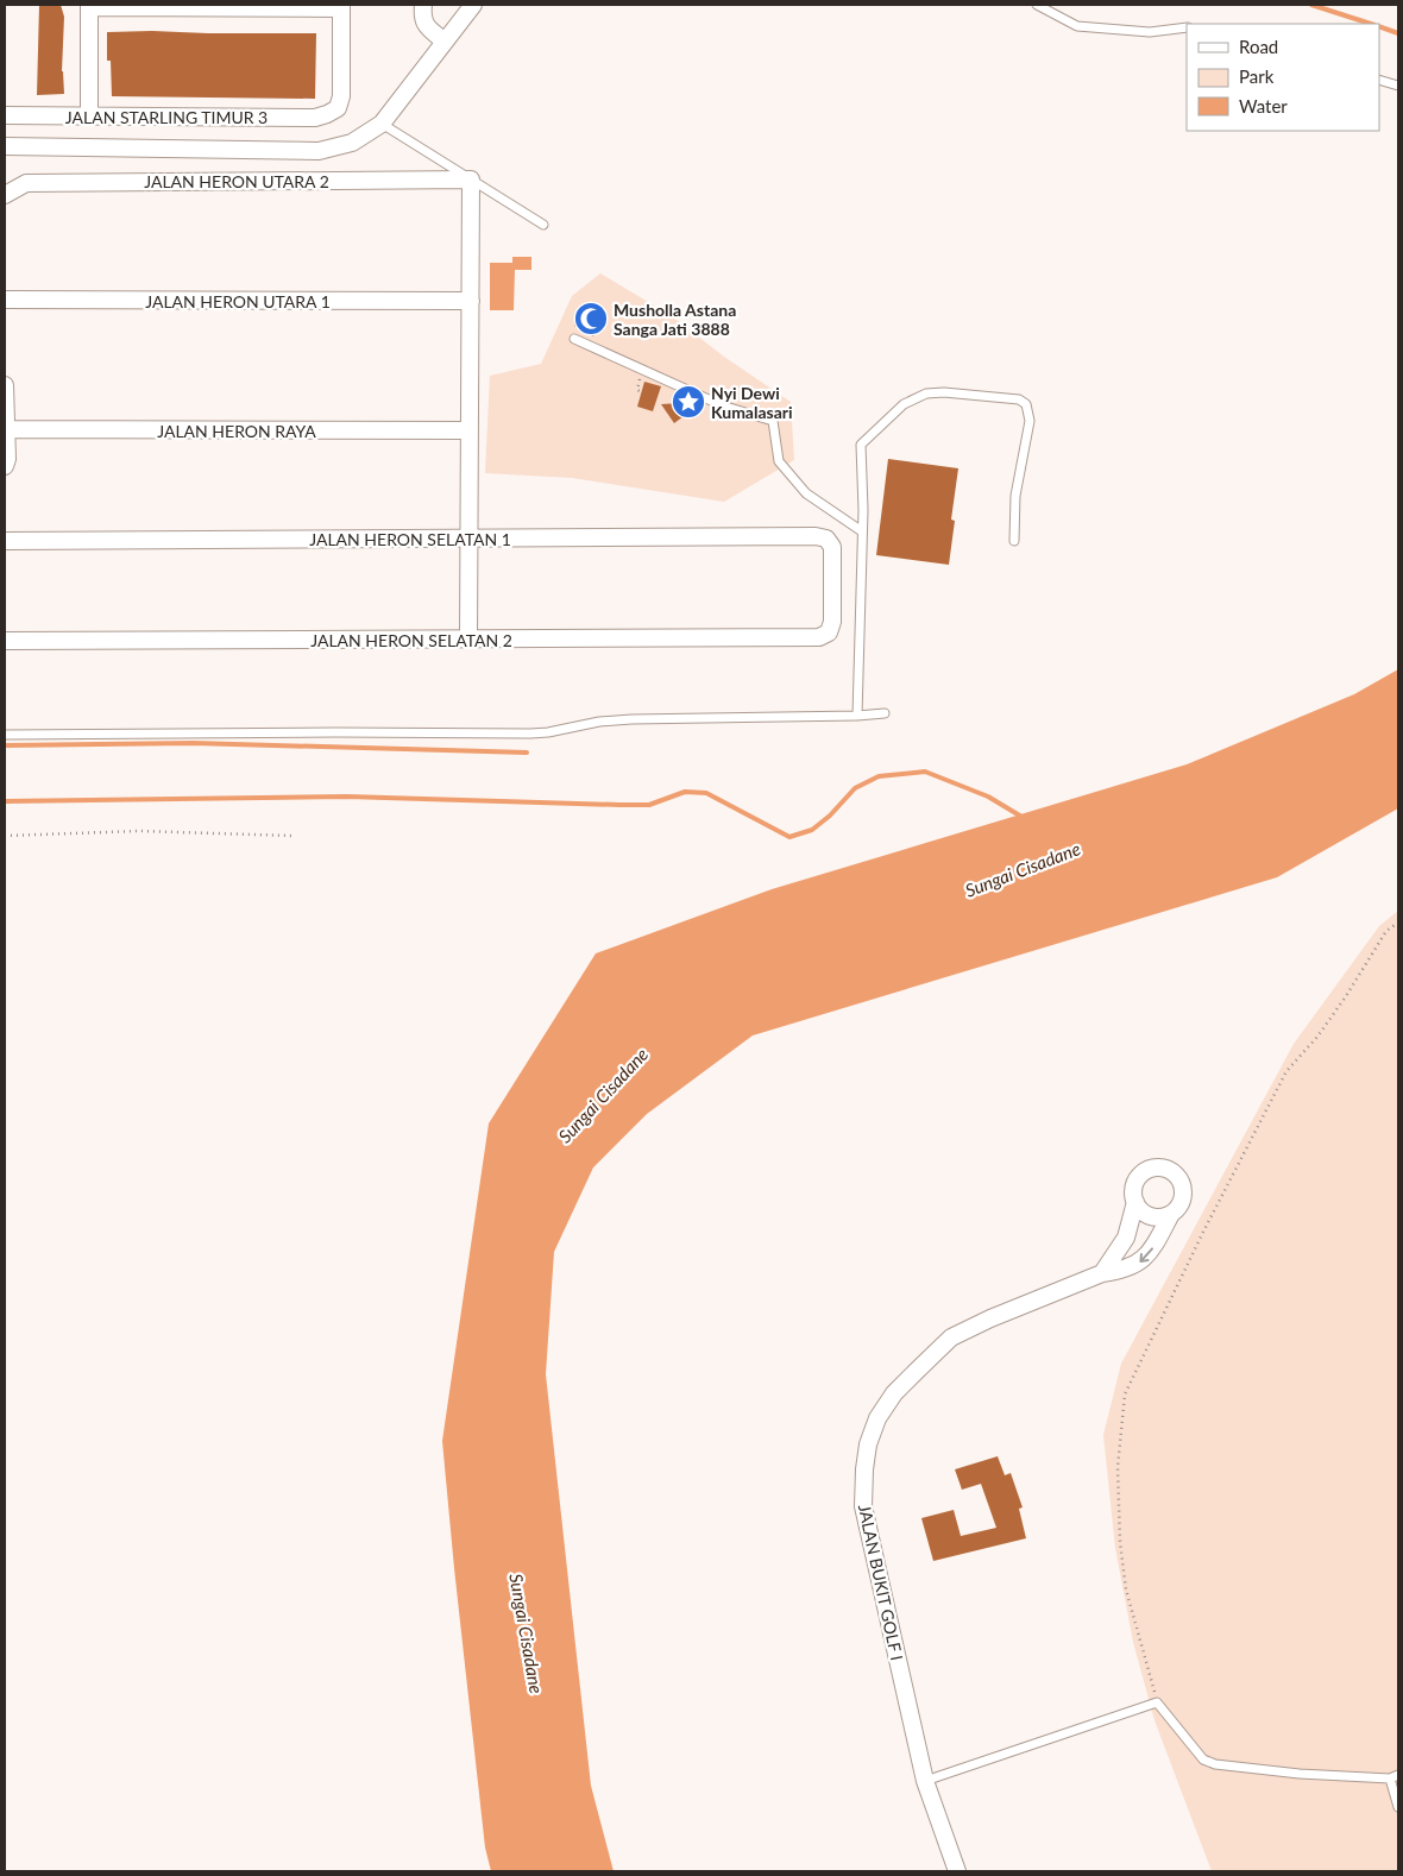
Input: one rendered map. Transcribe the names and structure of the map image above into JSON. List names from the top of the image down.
{
  "streets": {
    "street": [
      "JALAN STARLING TIMUR 3",
      "JALAN HERON UTARA 2",
      "JALAN HERON UTARA 1",
      "JALAN HERON RAYA",
      "JALAN HERON SELATAN 1",
      "JALAN HERON SELATAN 2",
      "JALAN BUKIT GOLF I"
    ]
  },
  "crossings": [
    ["JALAN HERON SELATAN 1", "JALAN HERON SELATAN 2"]
  ],
  "water": ["Sungai Cisadane"],
  "places": {
    "mosque": ["Musholla Astana Sanga Jati 3888"],
    "place": ["Nyi Dewi Kumalasari"]
  },
  "legend": ["Road", "Park", "Water"]
}
